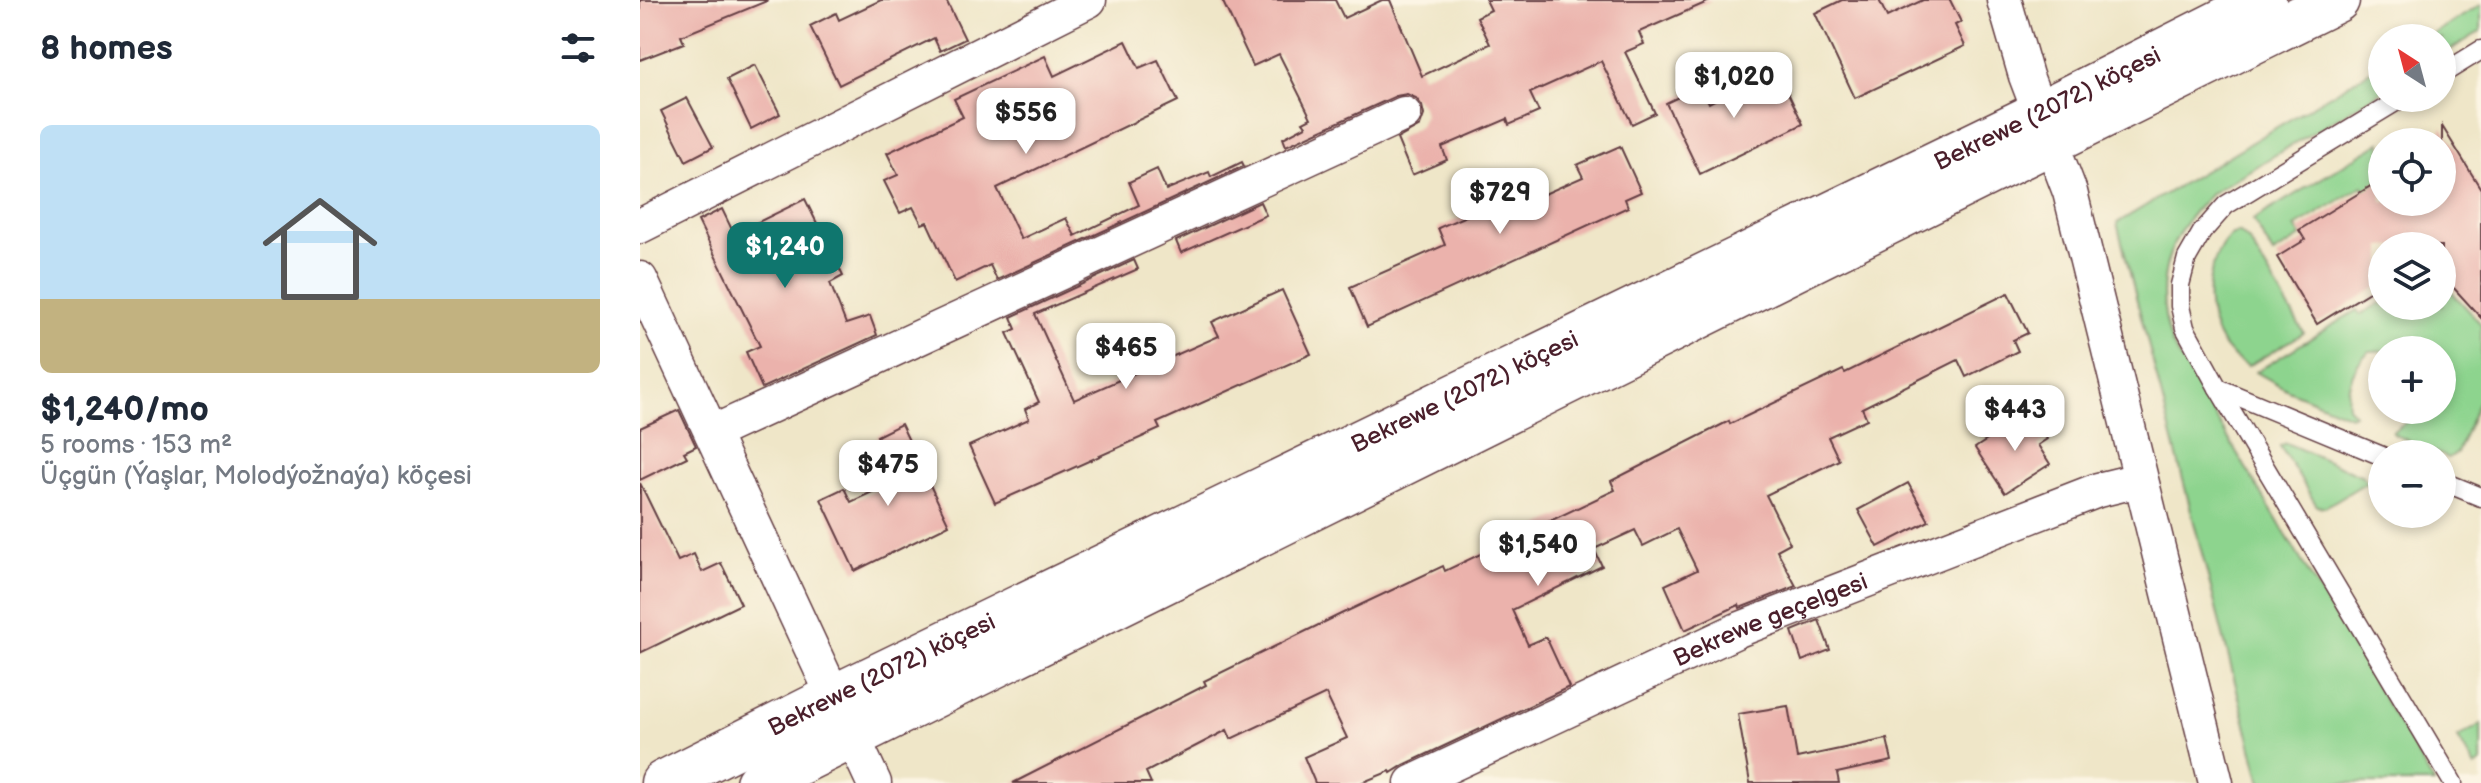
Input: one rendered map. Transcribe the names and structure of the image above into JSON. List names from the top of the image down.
{
  "streets": {
    "main road": ["Bekrewe (2072) köçesi"],
    "street": ["Bekrewe geçelgesi"]
  },
  "north": "top left",
  "page": {
    "heading": "8 homes",
    "map_buttons": ["+", "−"],
    "price": [
      "$1,020",
      "$556",
      "$729",
      "$1,240",
      "$465",
      "$443",
      "$475",
      "$1,540"
    ],
    "list": [
      {
        "name": "$1,240/mo",
        "note": "5 rooms · 153 m² · Üçgün (Ýaşlar, Molodýožnaýa) köçesi"
      }
    ]
  }
}
